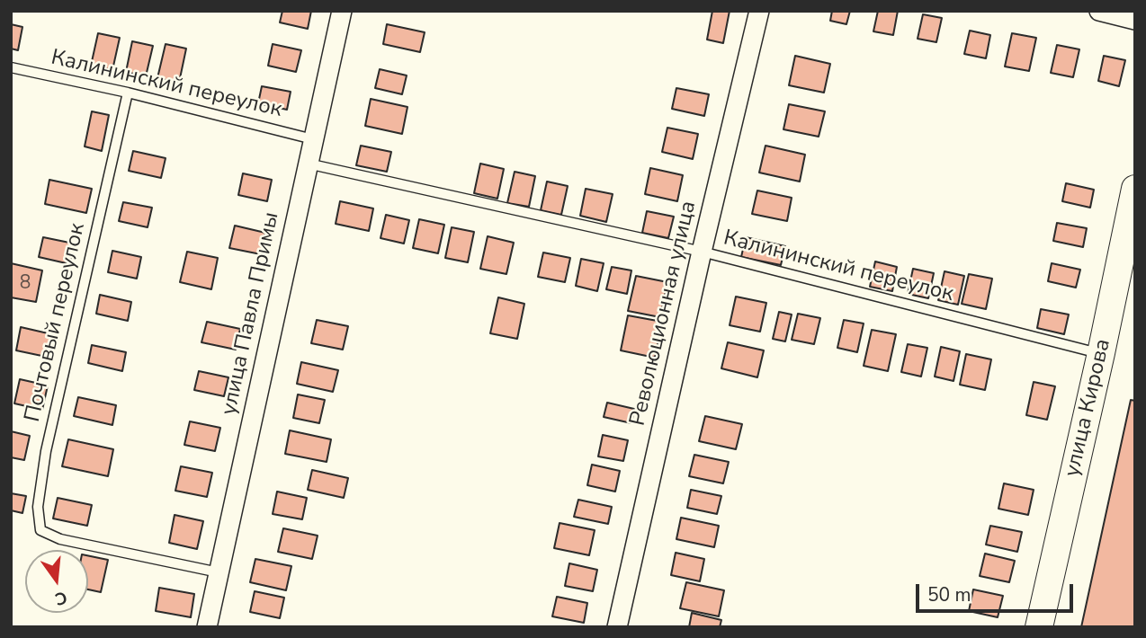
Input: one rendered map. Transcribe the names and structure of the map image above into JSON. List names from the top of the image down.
{
  "streets": {
    "main road": ["улица Кирова"],
    "street": ["улица Павла Примы", "Революционная улица"],
    "lane": ["Калининский переулок", "Почтовый переулок"]
  },
  "crossings": [
    ["Калининский переулок", "улица Павла Примы"],
    ["Калининский переулок", "Революционная улица"],
    ["Калининский переулок", "Почтовый переулок"],
    ["Калининский переулок", "улица Кирова"],
    ["улица Павла Примы", "Почтовый переулок"]
  ],
  "house_numbers": ["8"],
  "scale_bar": "50 m",
  "north": "bottom"
}
